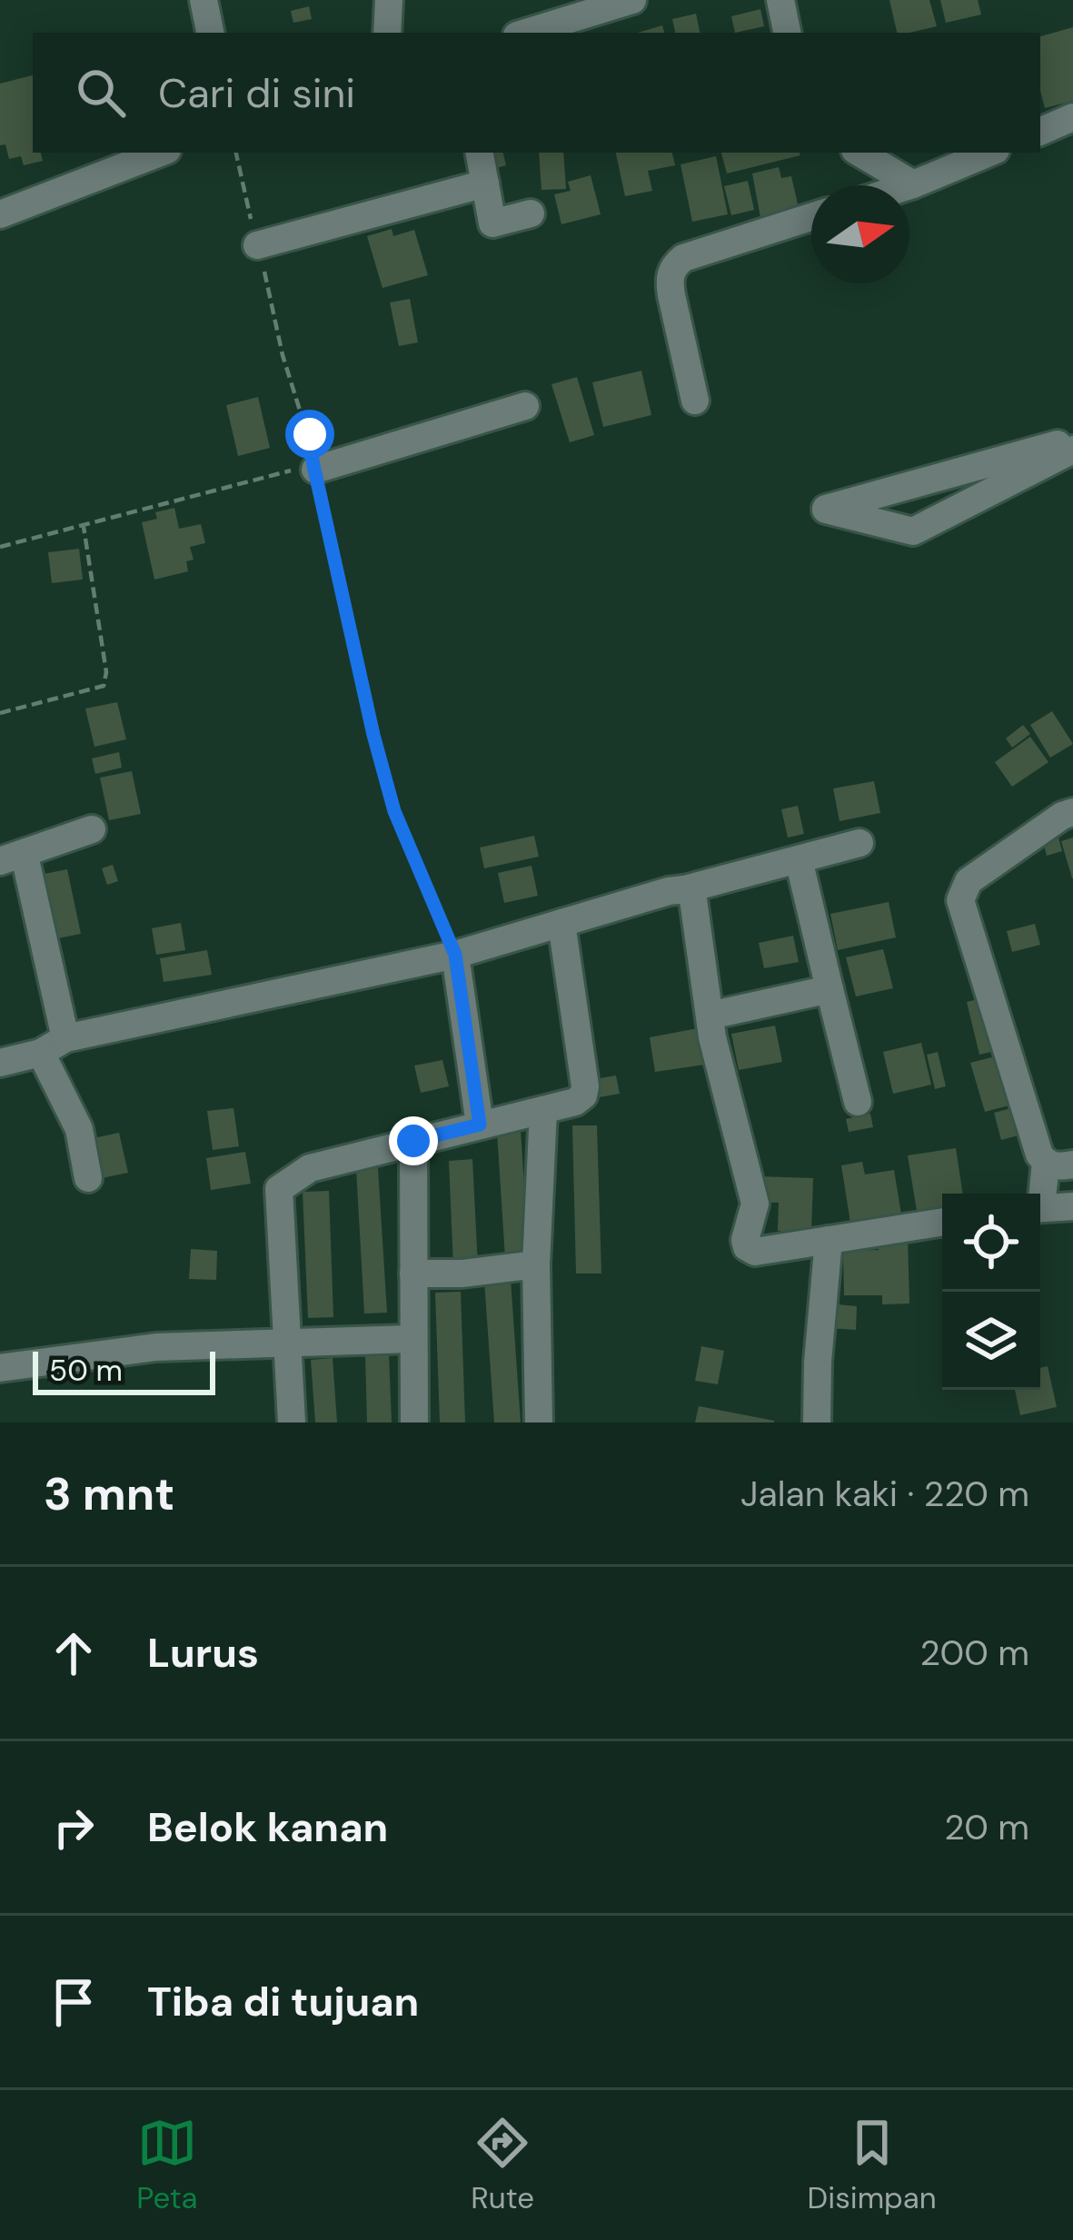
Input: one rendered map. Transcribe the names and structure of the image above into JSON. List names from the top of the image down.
{
  "scale_bar": "50 m",
  "north": "right",
  "page": {
    "search": "Cari di sini",
    "scale": "50 m",
    "heading": ["3 mnt", "Jalan kaki · 220 m"],
    "list": [
      ["Lurus", "200 m"],
      ["Belok kanan", "20 m"],
      "Tiba di tujuan"
    ],
    "nav": ["Peta", "Rute", "Disimpan"]
  }
}
